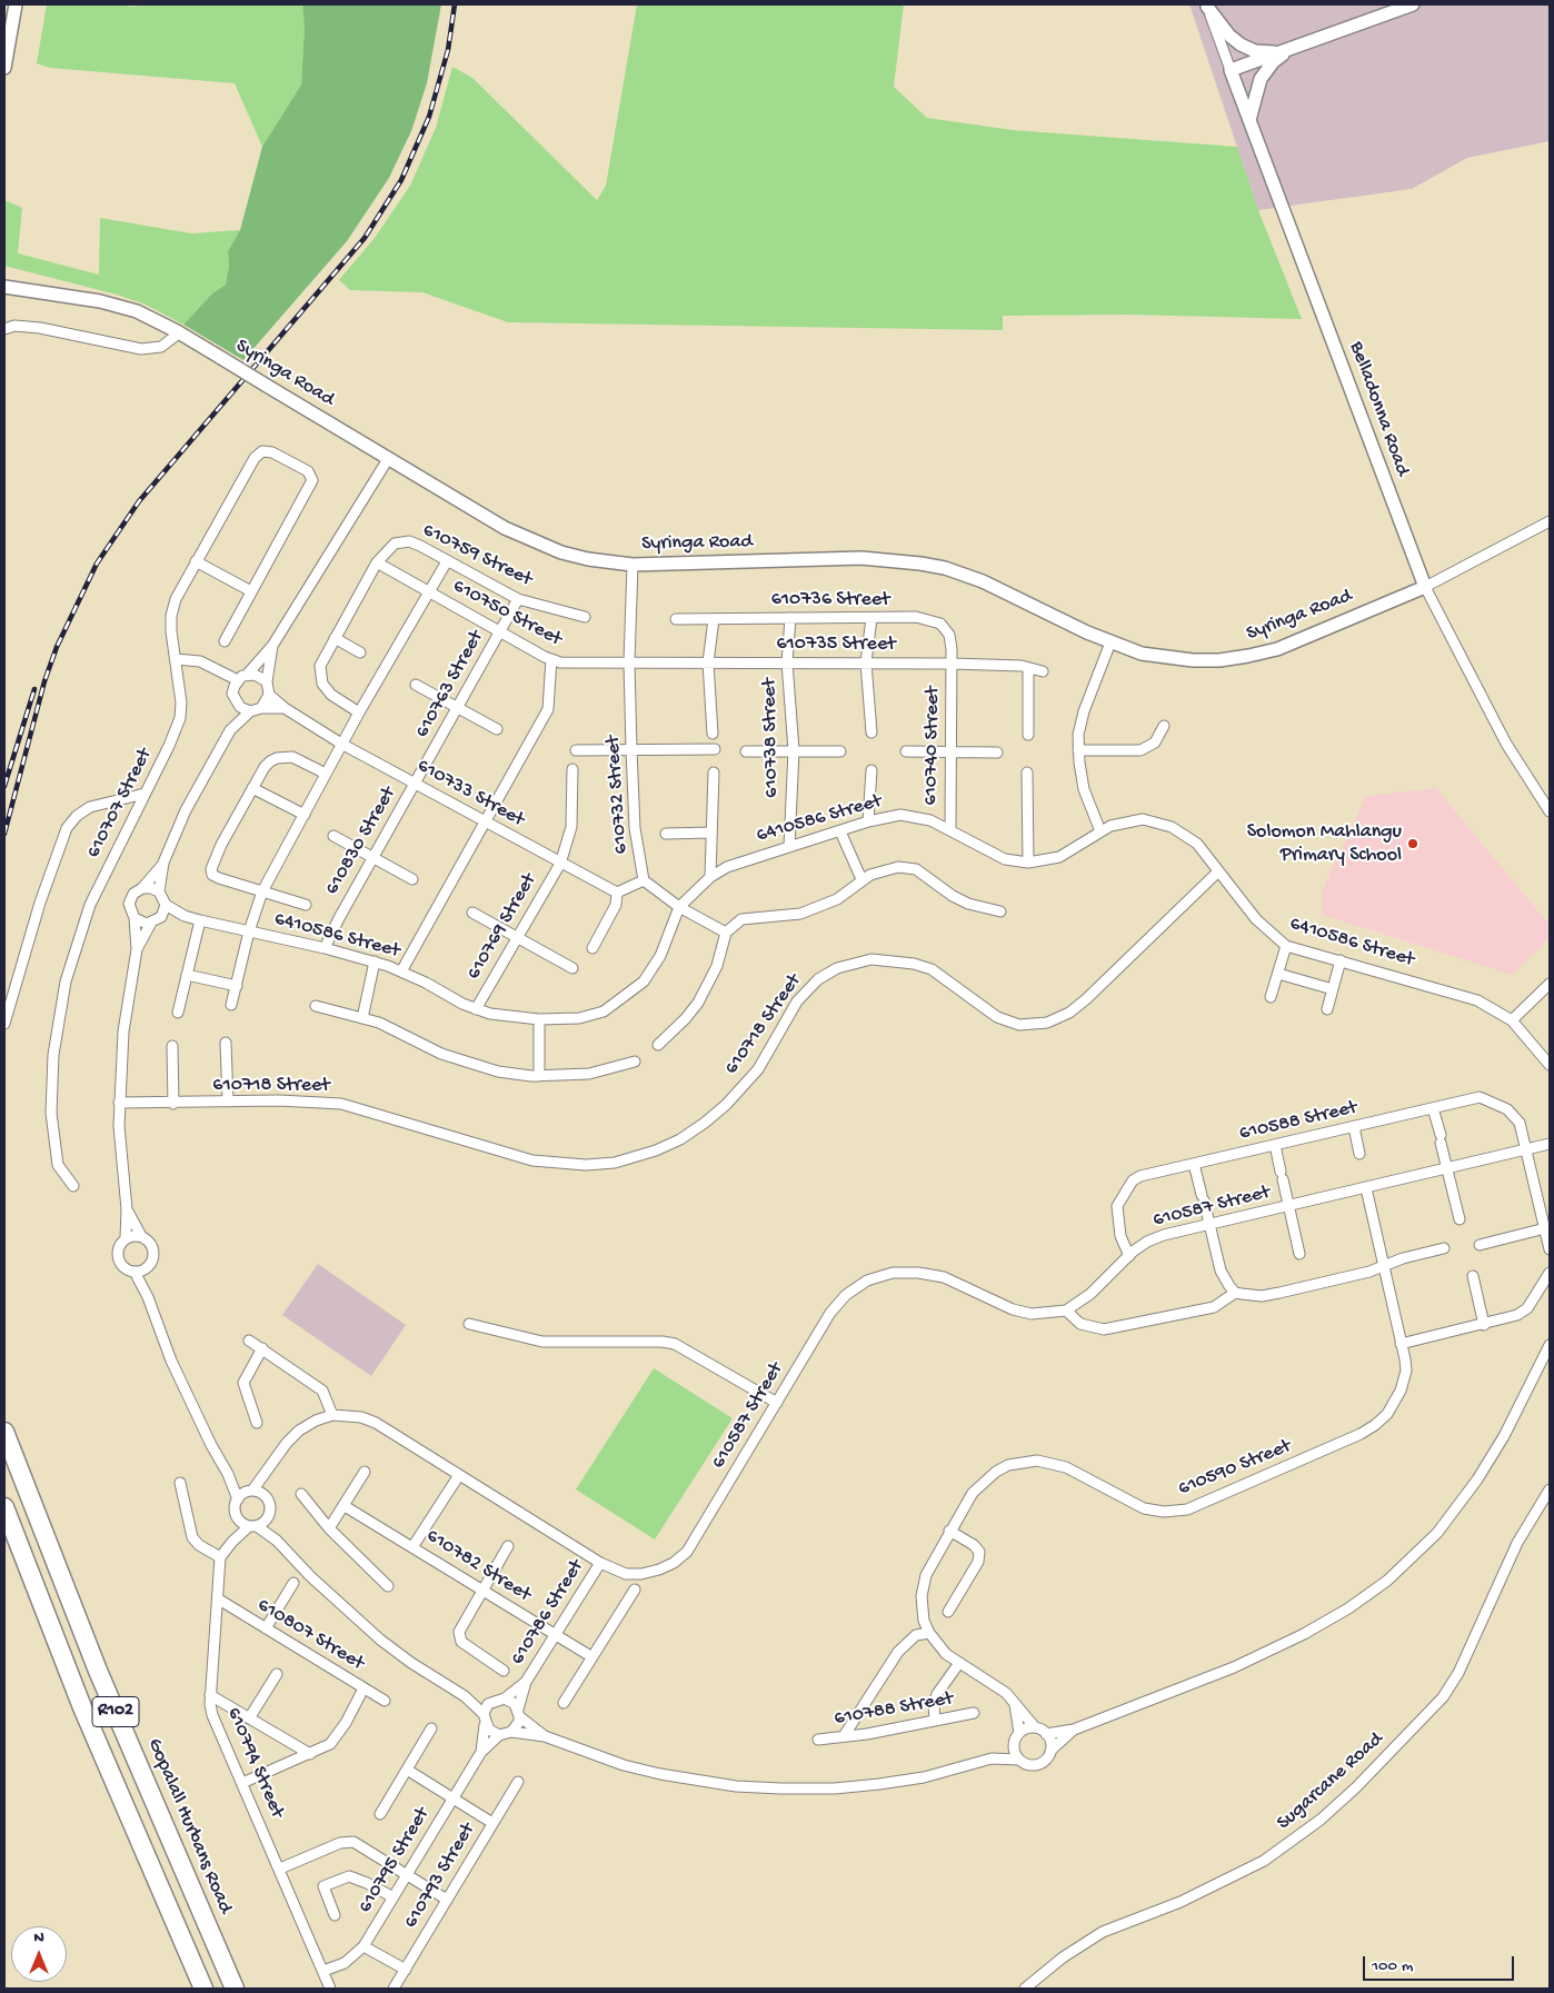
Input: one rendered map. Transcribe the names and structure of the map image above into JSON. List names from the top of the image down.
{
  "streets": {
    "highway": ["R102", "Gopalall Hurbans Road"],
    "street": [
      "Syringa Road",
      "Belladonna Road",
      "610759 Street",
      "610736 Street",
      "610750 Street",
      "610735 Street",
      "610763 Street",
      "610738 Street",
      "610740 Street",
      "610733 Street",
      "610732 Street",
      "610707 Street",
      "6410586 Street",
      "610830 Street",
      "610769 Street",
      "610718 Street",
      "610588 Street",
      "610587 Street",
      "610590 Street",
      "610782 Street",
      "610786 Street",
      "610807 Street",
      "610788 Street",
      "610794 Street",
      "Sugarcane Road",
      "610795 Street",
      "610793 Street"
    ]
  },
  "crossings": [
    ["Syringa Road", "Belladonna Road"],
    ["Syringa Road", "610732 Street"],
    ["610759 Street", "610750 Street"],
    ["610759 Street", "610763 Street"],
    ["610736 Street", "610735 Street"],
    ["610736 Street", "610738 Street"],
    ["610736 Street", "610740 Street"],
    ["610750 Street", "610735 Street"],
    ["610750 Street", "610763 Street"],
    ["610750 Street", "610732 Street"],
    ["610735 Street", "610738 Street"],
    ["610735 Street", "610740 Street"],
    ["610735 Street", "610732 Street"],
    ["610763 Street", "610733 Street"],
    ["610763 Street", "610830 Street"],
    ["610738 Street", "6410586 Street"],
    ["610740 Street", "6410586 Street"],
    ["610733 Street", "610830 Street"],
    ["610733 Street", "610769 Street"],
    ["610732 Street", "6410586 Street"],
    ["6410586 Street", "610830 Street"],
    ["6410586 Street", "610769 Street"],
    ["6410586 Street", "610718 Street"],
    ["610588 Street", "610587 Street"],
    ["610587 Street", "610590 Street"],
    ["610587 Street", "610786 Street"],
    ["610782 Street", "610786 Street"],
    ["610807 Street", "610794 Street"],
    ["610794 Street", "610795 Street"]
  ],
  "places": ["Solomon Mahlangu Primary School"],
  "scale_bar": "100 m",
  "north": "top"
}
